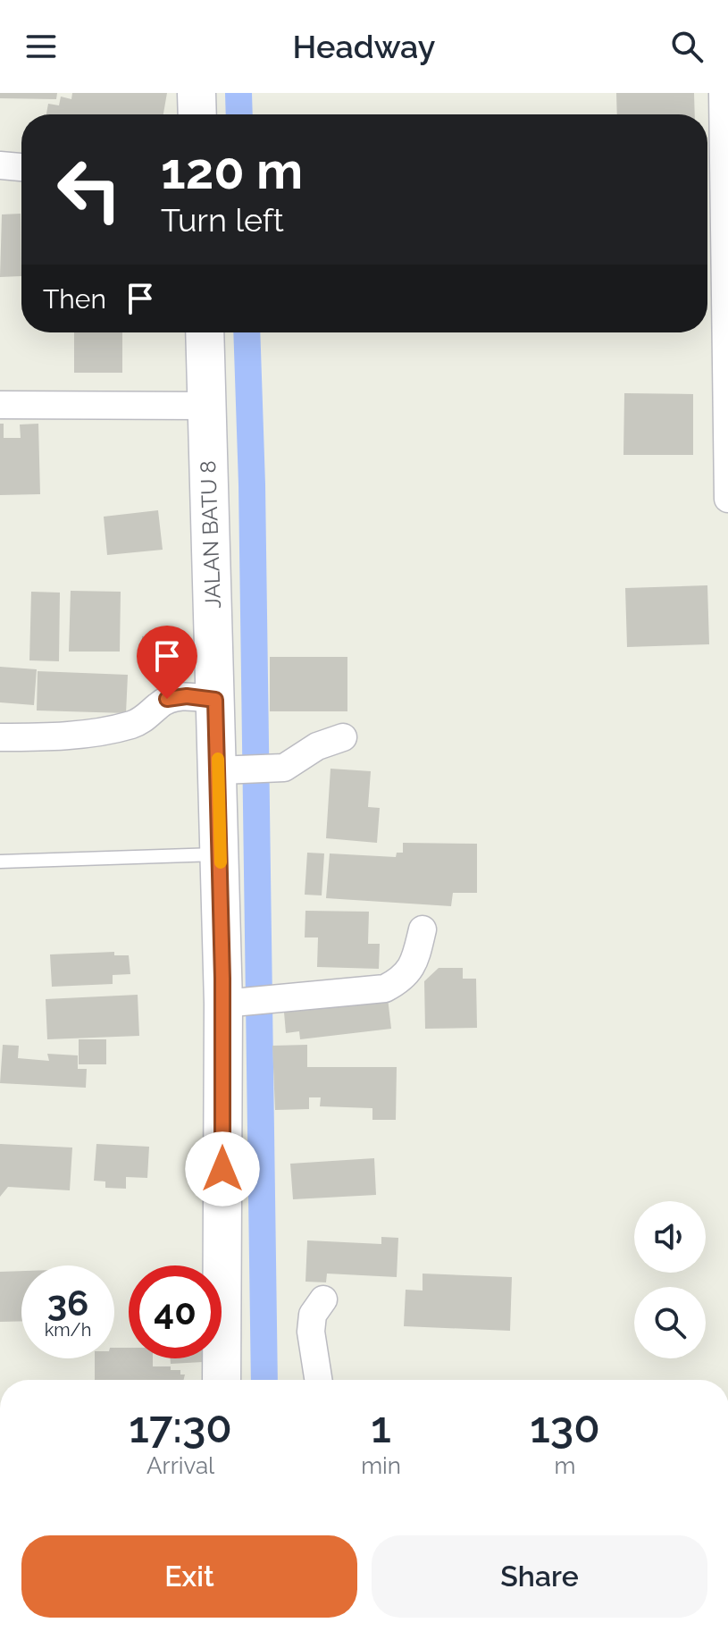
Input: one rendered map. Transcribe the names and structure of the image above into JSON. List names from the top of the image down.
{
  "streets": {
    "street": ["JALAN BATU 8"]
  },
  "page": {
    "header": "Headway",
    "turn": ["120 m", "Turn left"],
    "then": "Then",
    "speed": "36 km/h",
    "limit": "40",
    "eta": [
      "17:30",
      "Arrival",
      "1",
      "min",
      "130",
      "m"
    ],
    "buttons": ["Exit", "Share"]
  }
}
